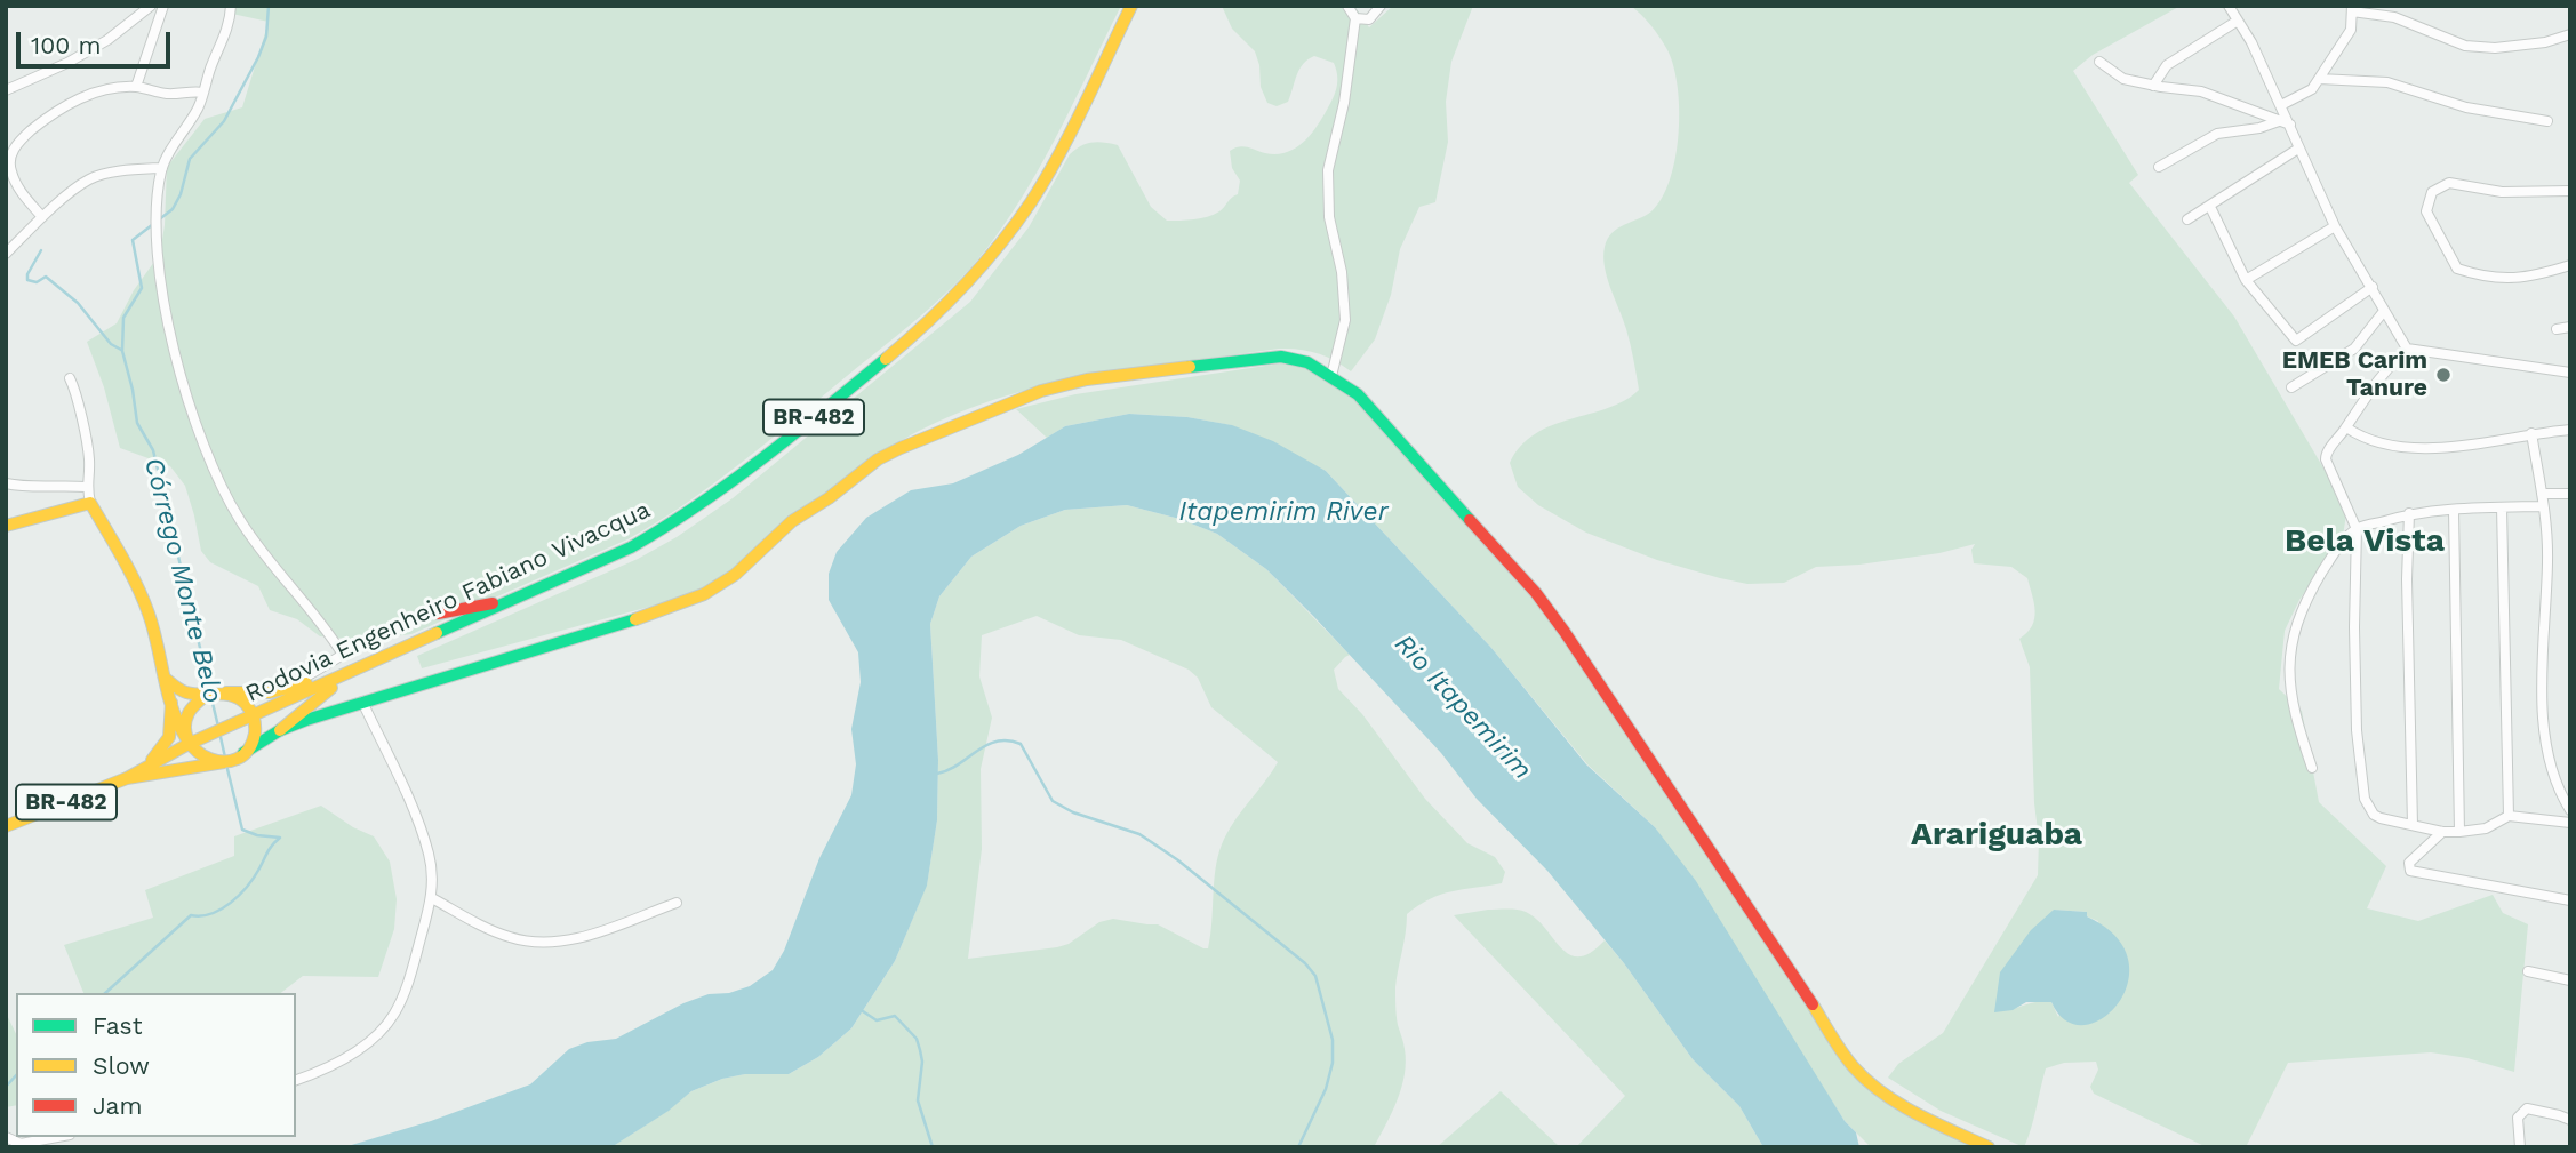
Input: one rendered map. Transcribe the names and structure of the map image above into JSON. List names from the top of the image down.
{
  "streets": {
    "main road": ["BR-482", "Rodovia Engenheiro Fabiano Vivacqua"]
  },
  "crossings": [
    ["BR-482", "Rodovia Engenheiro Fabiano Vivacqua"]
  ],
  "districts": ["Bela Vista", "Arariguaba"],
  "water": ["Itapemirim River", "Córrego Monte Belo", "Rio Itapemirim"],
  "places": ["EMEB Carim Tanure"],
  "legend": ["Fast", "Slow", "Jam"],
  "scale_bar": "100 m"
}
